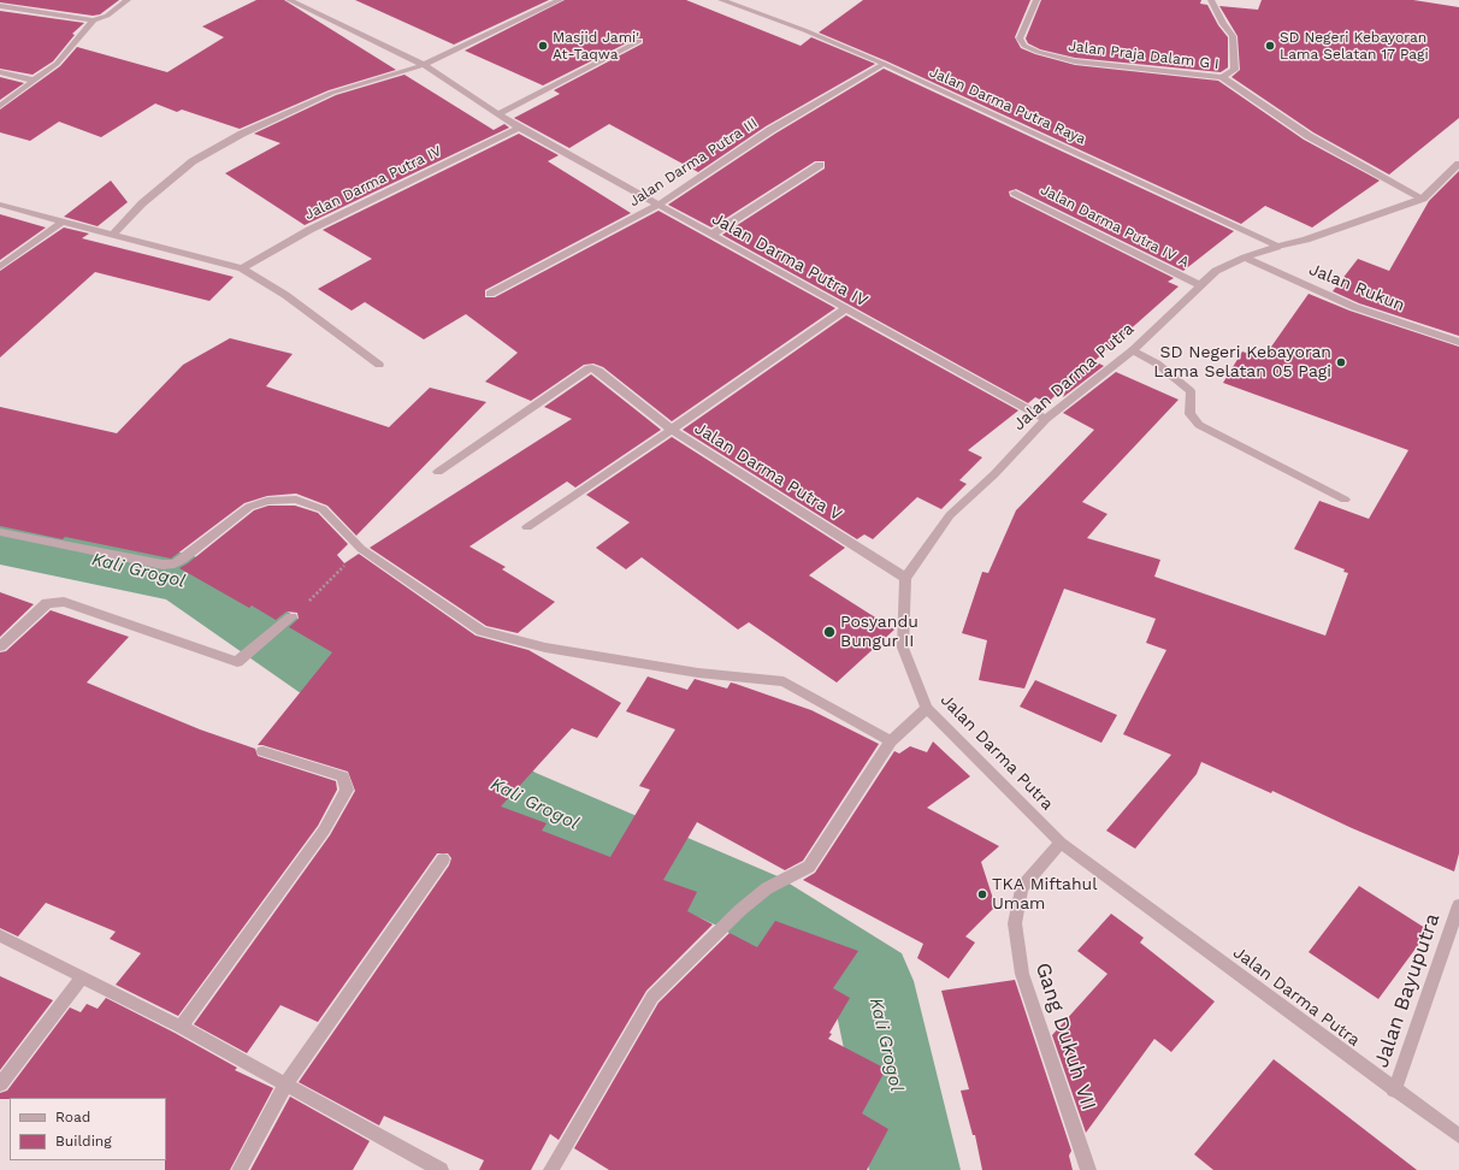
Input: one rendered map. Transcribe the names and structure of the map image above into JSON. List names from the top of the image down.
{
  "streets": {
    "street": [
      "Jalan Praja Dalam G I",
      "Jalan Darma Putra Raya",
      "Jalan Darma Putra III",
      "Jalan Darma Putra IV",
      "Jalan Darma Putra IV A",
      "Jalan Rukun",
      "Jalan Darma Putra",
      "Jalan Darma Putra V",
      "Jalan Bayuputra",
      "Gang Dukuh VII"
    ]
  },
  "crossings": [
    ["Jalan Praja Dalam G I", "Jalan Darma Putra"],
    ["Jalan Darma Putra Raya", "Jalan Darma Putra III"],
    ["Jalan Darma Putra Raya", "Jalan Darma Putra"],
    ["Jalan Darma Putra III", "Jalan Darma Putra IV"],
    ["Jalan Darma Putra IV", "Jalan Darma Putra"],
    ["Jalan Darma Putra IV", "Jalan Darma Putra V"],
    ["Jalan Darma Putra IV A", "Jalan Darma Putra"],
    ["Jalan Rukun", "Jalan Darma Putra"],
    ["Jalan Darma Putra", "Jalan Darma Putra V"],
    ["Jalan Darma Putra", "Jalan Bayuputra"],
    ["Jalan Darma Putra", "Gang Dukuh VII"]
  ],
  "water": ["Kali Grogol"],
  "places": [
    "Masjid Jami' At-Taqwa",
    "SD Negeri Kebayoran Lama Selatan 17 Pagi",
    "SD Negeri Kebayoran Lama Selatan 05 Pagi",
    "Posyandu Bungur II",
    "TKA Miftahul Umam"
  ],
  "legend": ["Road", "Building"]
}
